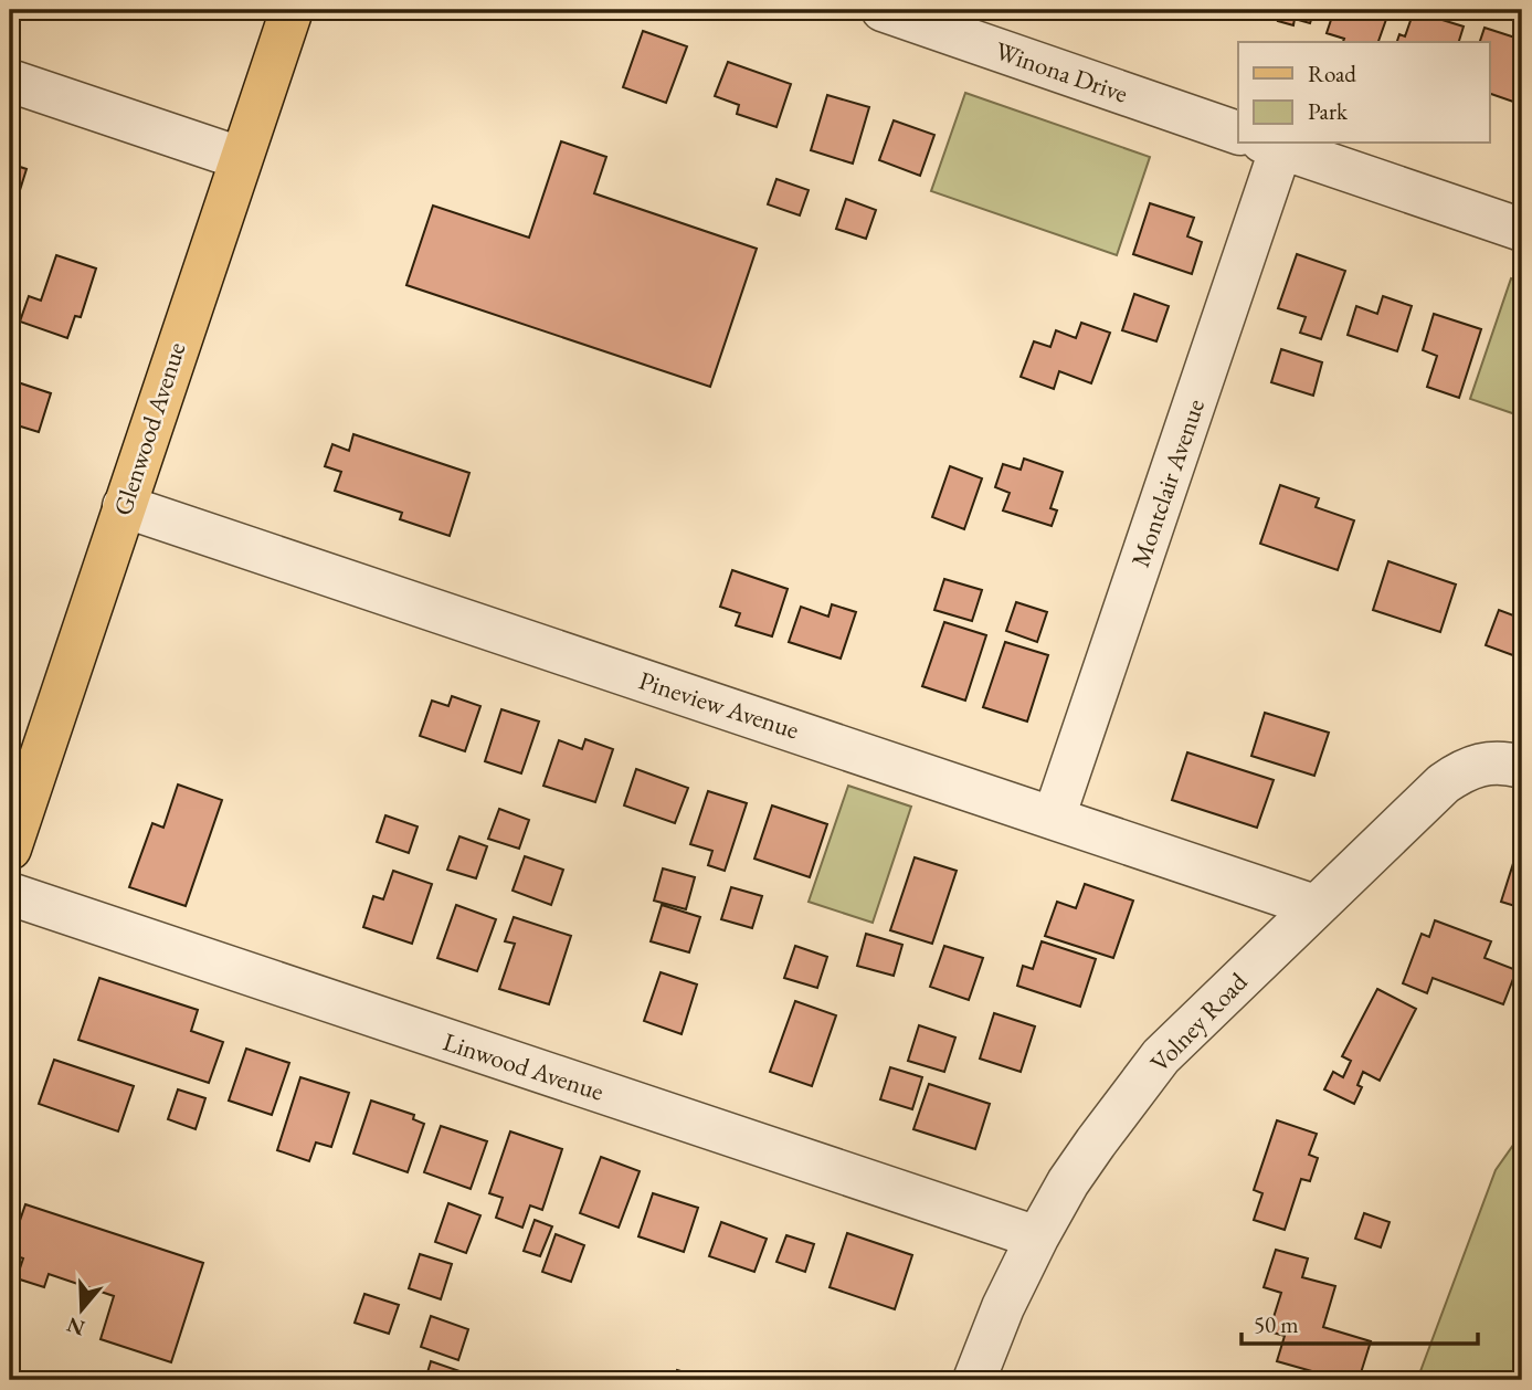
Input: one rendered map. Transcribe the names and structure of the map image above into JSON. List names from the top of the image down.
{
  "streets": {
    "main road": ["Glenwood Avenue"],
    "street": [
      "Winona Drive",
      "Montclair Avenue",
      "Pineview Avenue",
      "Volney Road",
      "Linwood Avenue"
    ]
  },
  "crossings": [
    ["Glenwood Avenue", "Pineview Avenue"],
    ["Montclair Avenue", "Pineview Avenue"],
    ["Pineview Avenue", "Volney Road"],
    ["Volney Road", "Linwood Avenue"]
  ],
  "legend": ["Road", "Park"],
  "scale_bar": "50 m",
  "north": "bottom"
}
